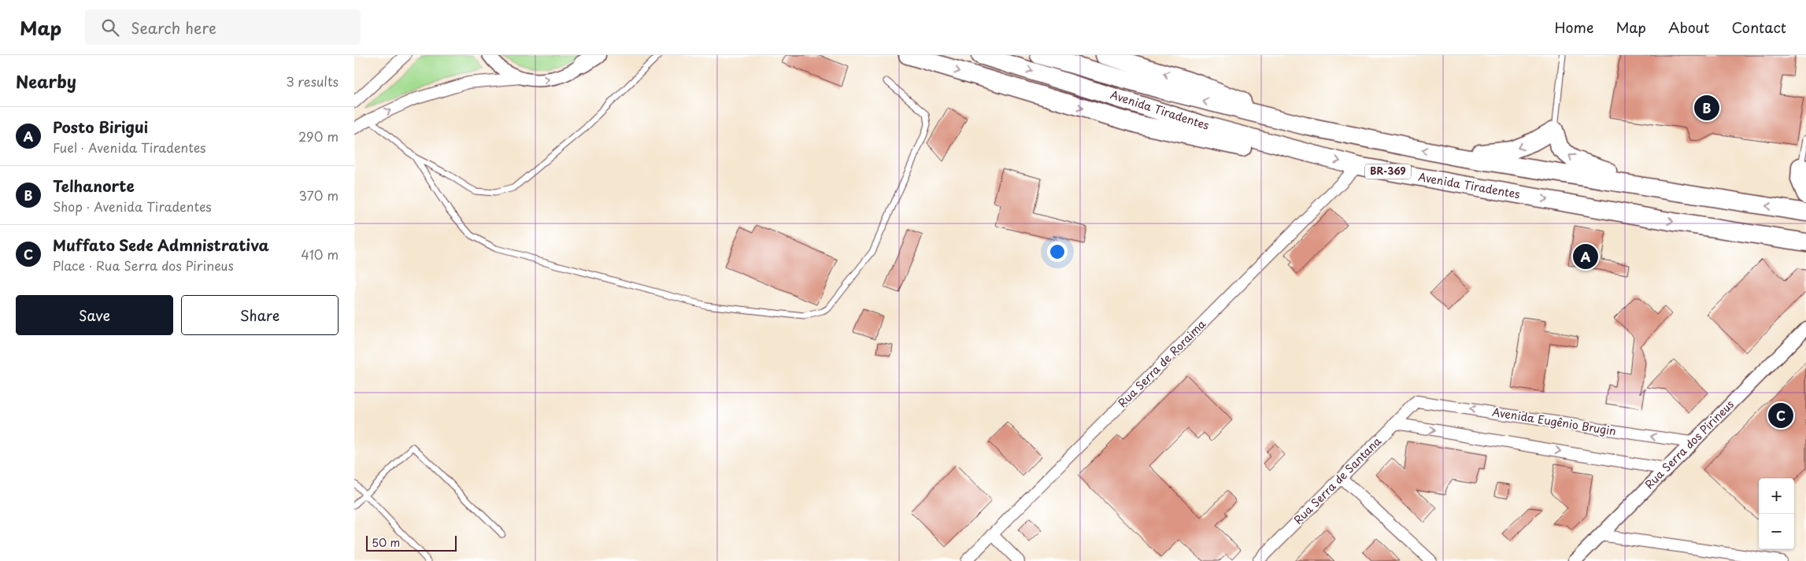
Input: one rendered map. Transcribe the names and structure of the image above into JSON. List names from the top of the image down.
{
  "streets": {
    "highway": ["Avenida Tiradentes", "BR-369"],
    "street": [
      "Rua Serra de Roraima",
      "Avenida Eugênio Brugin",
      "Rua Serra dos Pirineus",
      "Rua Serra de Santana"
    ]
  },
  "crossings": [
    ["Avenida Tiradentes", "Rua Serra de Roraima"],
    ["Avenida Eugênio Brugin", "Rua Serra dos Pirineus"],
    ["Avenida Eugênio Brugin", "Rua Serra de Santana"]
  ],
  "scale_bar": "50 m",
  "page": {
    "header": "Map",
    "search": "Search here",
    "nav": [
      "Home",
      "Map",
      "About",
      "Contact"
    ],
    "heading": ["Nearby", "3 results"],
    "pins": ["B", "A", "C"],
    "list": [
      {
        "mark": "A",
        "name": "Posto Birigui",
        "note": "Fuel · Avenida Tiradentes",
        "value": "290 m"
      },
      {
        "mark": "B",
        "name": "Telhanorte",
        "note": "Shop · Avenida Tiradentes",
        "value": "370 m"
      },
      {
        "mark": "C",
        "name": "Muffato Sede Admnistrativa",
        "note": "Place · Rua Serra dos Pirineus",
        "value": "410 m"
      }
    ],
    "buttons": ["Save", "Share"],
    "map_buttons": ["+", "−"],
    "scale": "50 m"
  }
}
